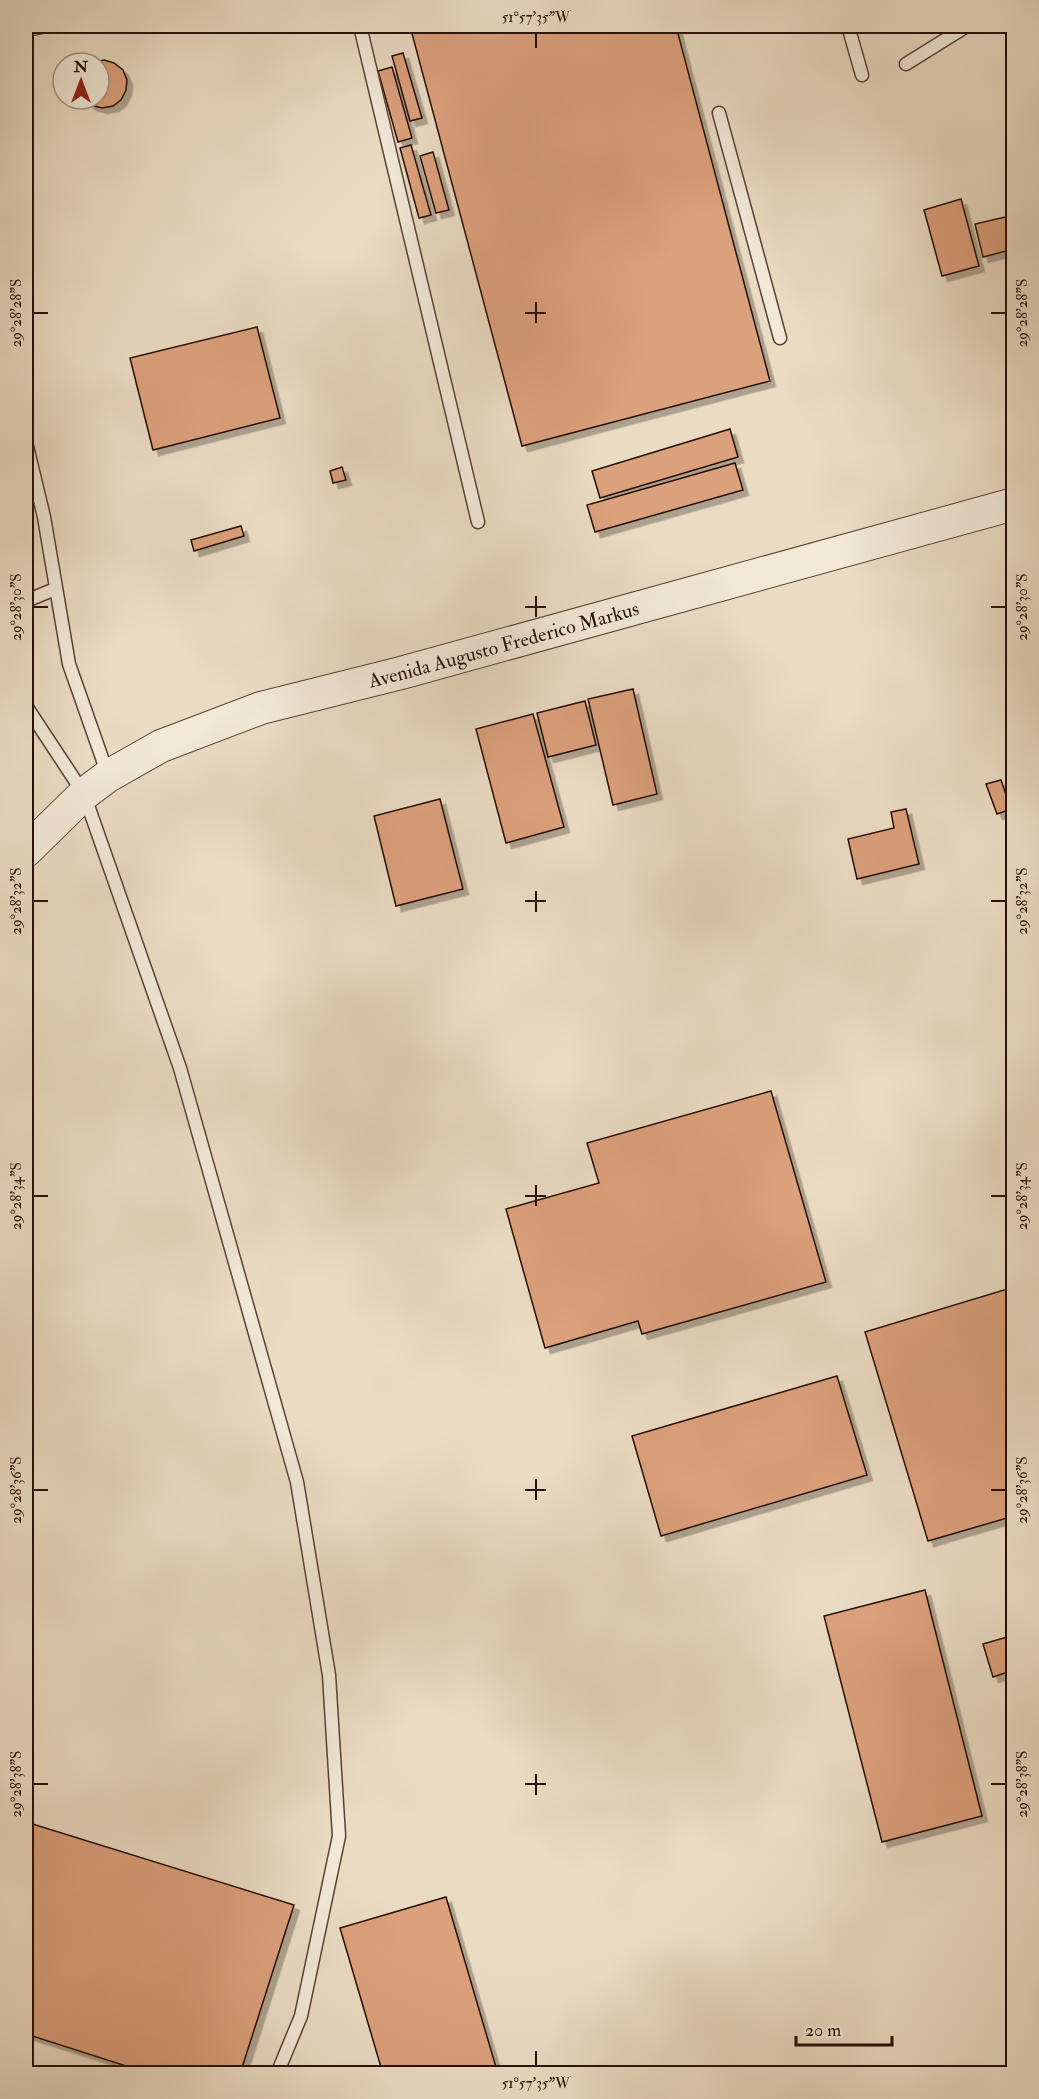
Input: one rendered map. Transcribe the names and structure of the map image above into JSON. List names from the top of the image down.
{
  "streets": {
    "street": ["Avenida Augusto Frederico Markus"]
  },
  "scale_bar": "20 m",
  "north": "top",
  "coordinates": [
    "51°57'35\"W",
    "29°28'28\"S",
    "29°28'30\"S",
    "29°28'32\"S",
    "29°28'34\"S",
    "29°28'36\"S",
    "29°28'38\"S"
  ]
}
